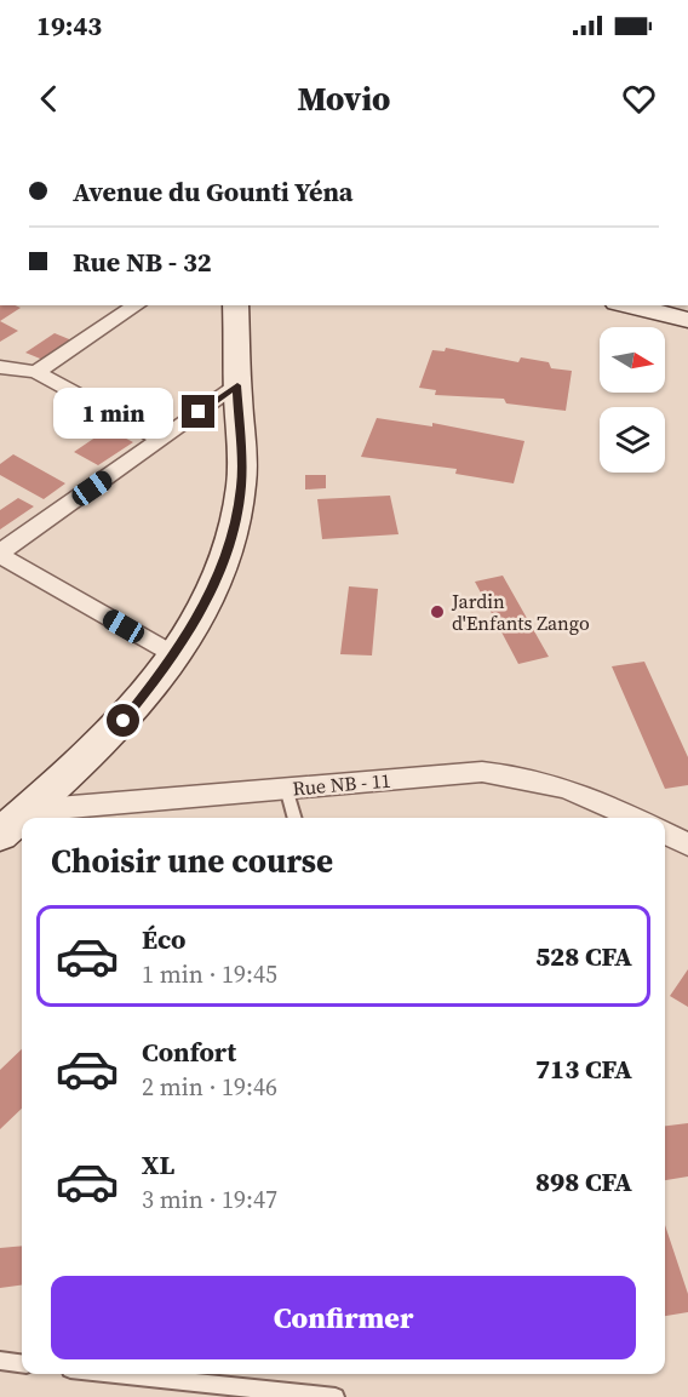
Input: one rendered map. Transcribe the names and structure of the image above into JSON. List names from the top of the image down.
{
  "streets": {
    "street": ["Rue NB - 11"]
  },
  "places": ["Jardin d'Enfants Zango"],
  "north": "right",
  "page": {
    "status": "19:43",
    "header": "Movio",
    "banner": ["Avenue du Gounti Yéna", "Rue NB - 32"],
    "bubble": "1 min",
    "heading": "Choisir une course",
    "list": [
      {
        "name": "Éco",
        "note": "1 min · 19:45",
        "value": "528 CFA"
      },
      {
        "name": "Confort",
        "note": "2 min · 19:46",
        "value": "713 CFA"
      },
      {
        "name": "XL",
        "note": "3 min · 19:47",
        "value": "898 CFA"
      }
    ],
    "buttons": "Confirmer"
  }
}
